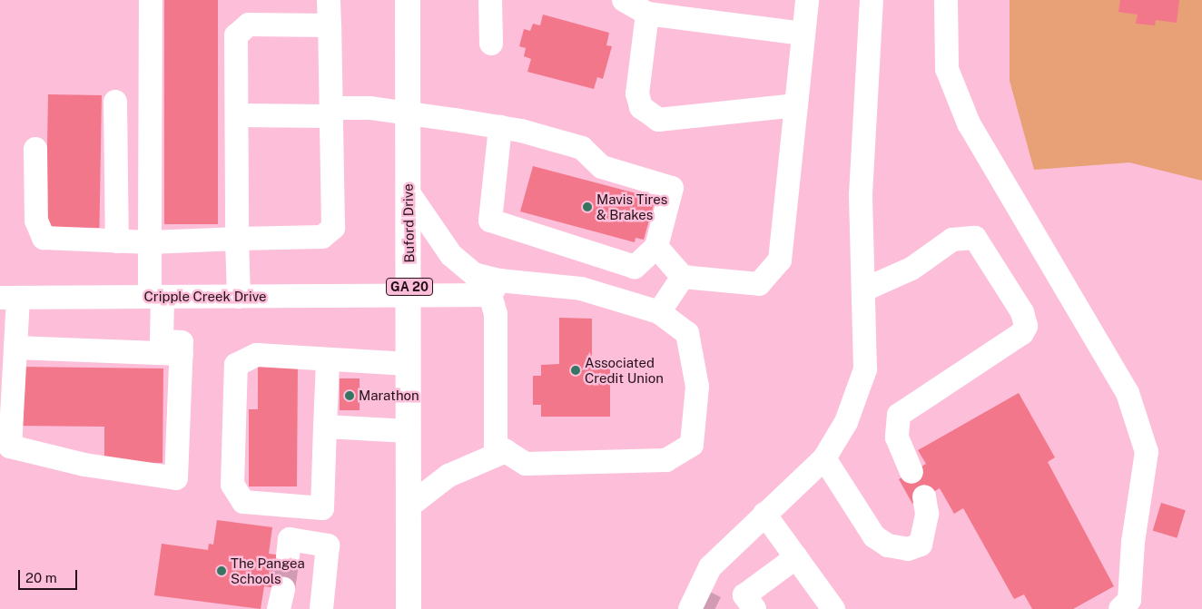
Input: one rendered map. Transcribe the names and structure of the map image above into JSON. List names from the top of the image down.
{
  "streets": {
    "highway": ["Buford Drive", "GA 20"],
    "street": ["Cripple Creek Drive"]
  },
  "crossings": [
    ["Buford Drive", "Cripple Creek Drive"]
  ],
  "places": [
    "Mavis Tires & Brakes",
    "Associated Credit Union",
    "Marathon",
    "The Pangea Schools"
  ],
  "scale_bar": "20 m"
}
